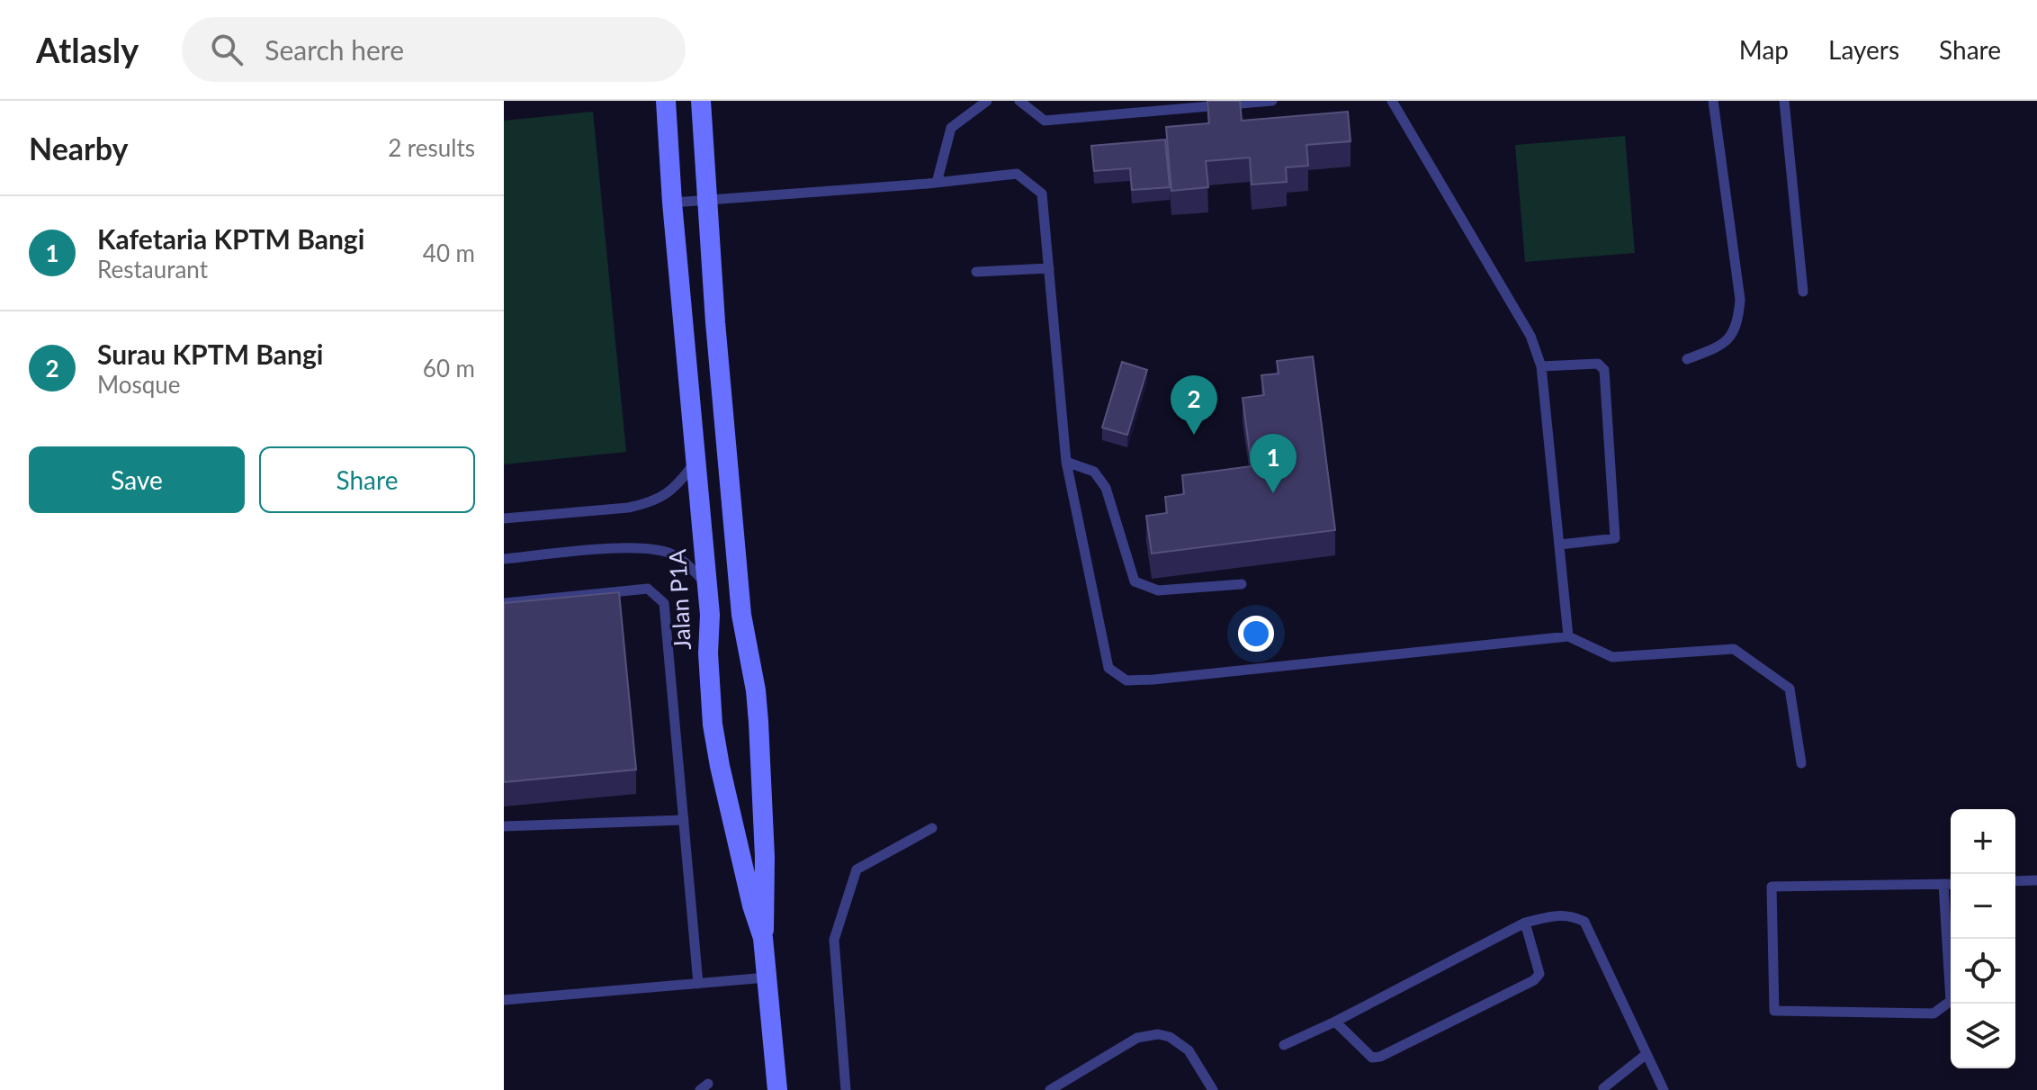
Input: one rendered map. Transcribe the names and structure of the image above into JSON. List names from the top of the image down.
{
  "streets": {
    "main road": ["Jalan P1A"]
  },
  "page": {
    "header": "Atlasly",
    "search": "Search here",
    "nav": ["Map", "Layers", "Share"],
    "heading": ["Nearby", "2 results"],
    "list": [
      {
        "mark": "1",
        "name": "Kafetaria KPTM Bangi",
        "note": "Restaurant",
        "value": "40 m"
      },
      {
        "mark": "2",
        "name": "Surau KPTM Bangi",
        "note": "Mosque",
        "value": "60 m"
      }
    ],
    "pins": ["2", "1"],
    "buttons": ["Save", "Share"],
    "map_buttons": ["+", "−"]
  }
}
